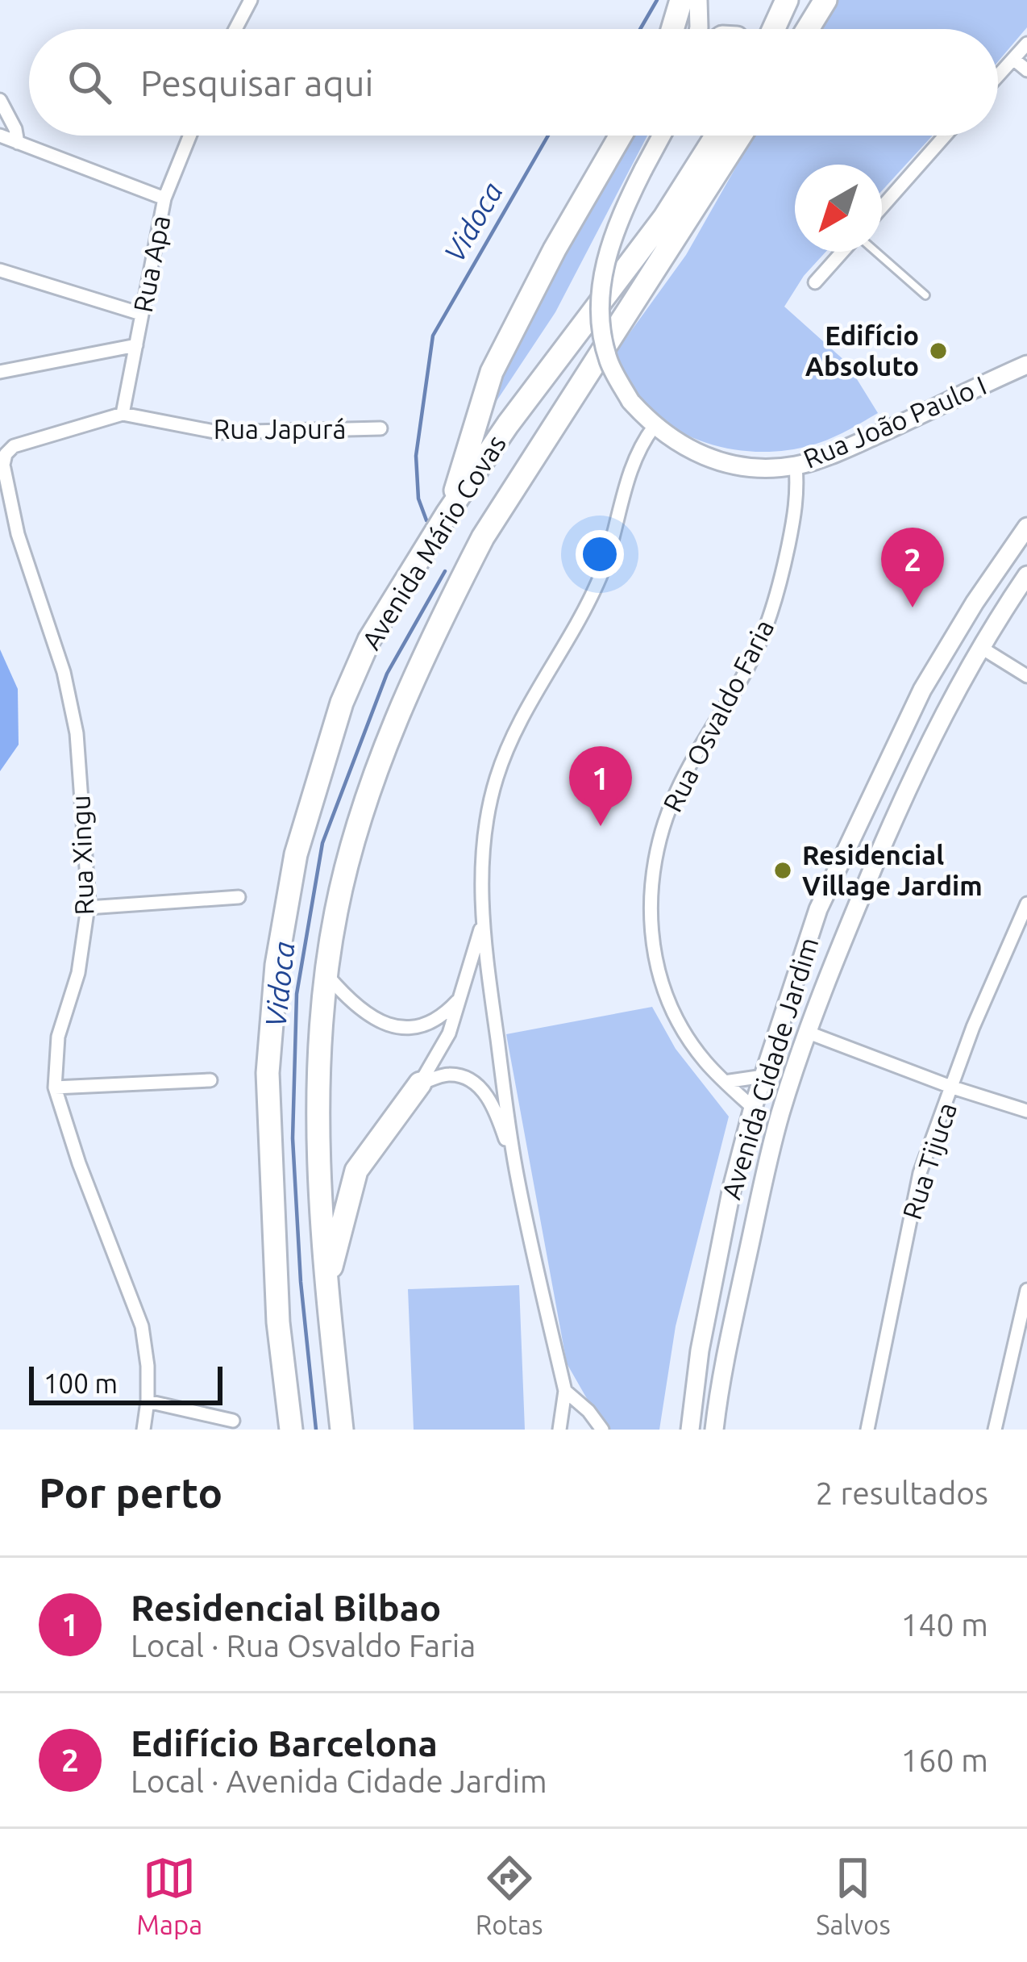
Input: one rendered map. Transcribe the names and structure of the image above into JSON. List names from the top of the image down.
{
  "streets": {
    "highway": ["Avenida Mário Covas"],
    "main road": ["Rua João Paulo I", "Avenida Cidade Jardim"],
    "street": [
      "Rua Apa",
      "Rua Japurá",
      "Rua Osvaldo Faria",
      "Rua Xingu",
      "Rua Tijuca"
    ]
  },
  "crossings": [
    ["Rua Apa", "Rua Japurá"],
    ["Rua Apa", "Rua Xingu"],
    ["Rua João Paulo I", "Rua Osvaldo Faria"],
    ["Rua Japurá", "Rua Xingu"],
    ["Rua Osvaldo Faria", "Avenida Cidade Jardim"]
  ],
  "water": ["Vidoca"],
  "places": ["Edifício Absoluto", "Residencial Village Jardim"],
  "scale_bar": "100 m",
  "north": "bottom left",
  "page": {
    "search": "Pesquisar aqui",
    "pins": ["2", "1"],
    "scale": "100 m",
    "heading": ["Por perto", "2 resultados"],
    "list": [
      {
        "mark": "1",
        "name": "Residencial Bilbao",
        "note": "Local · Rua Osvaldo Faria",
        "value": "140 m"
      },
      {
        "mark": "2",
        "name": "Edifício Barcelona",
        "note": "Local · Avenida Cidade Jardim",
        "value": "160 m"
      }
    ],
    "nav": ["Mapa", "Rotas", "Salvos"]
  }
}
